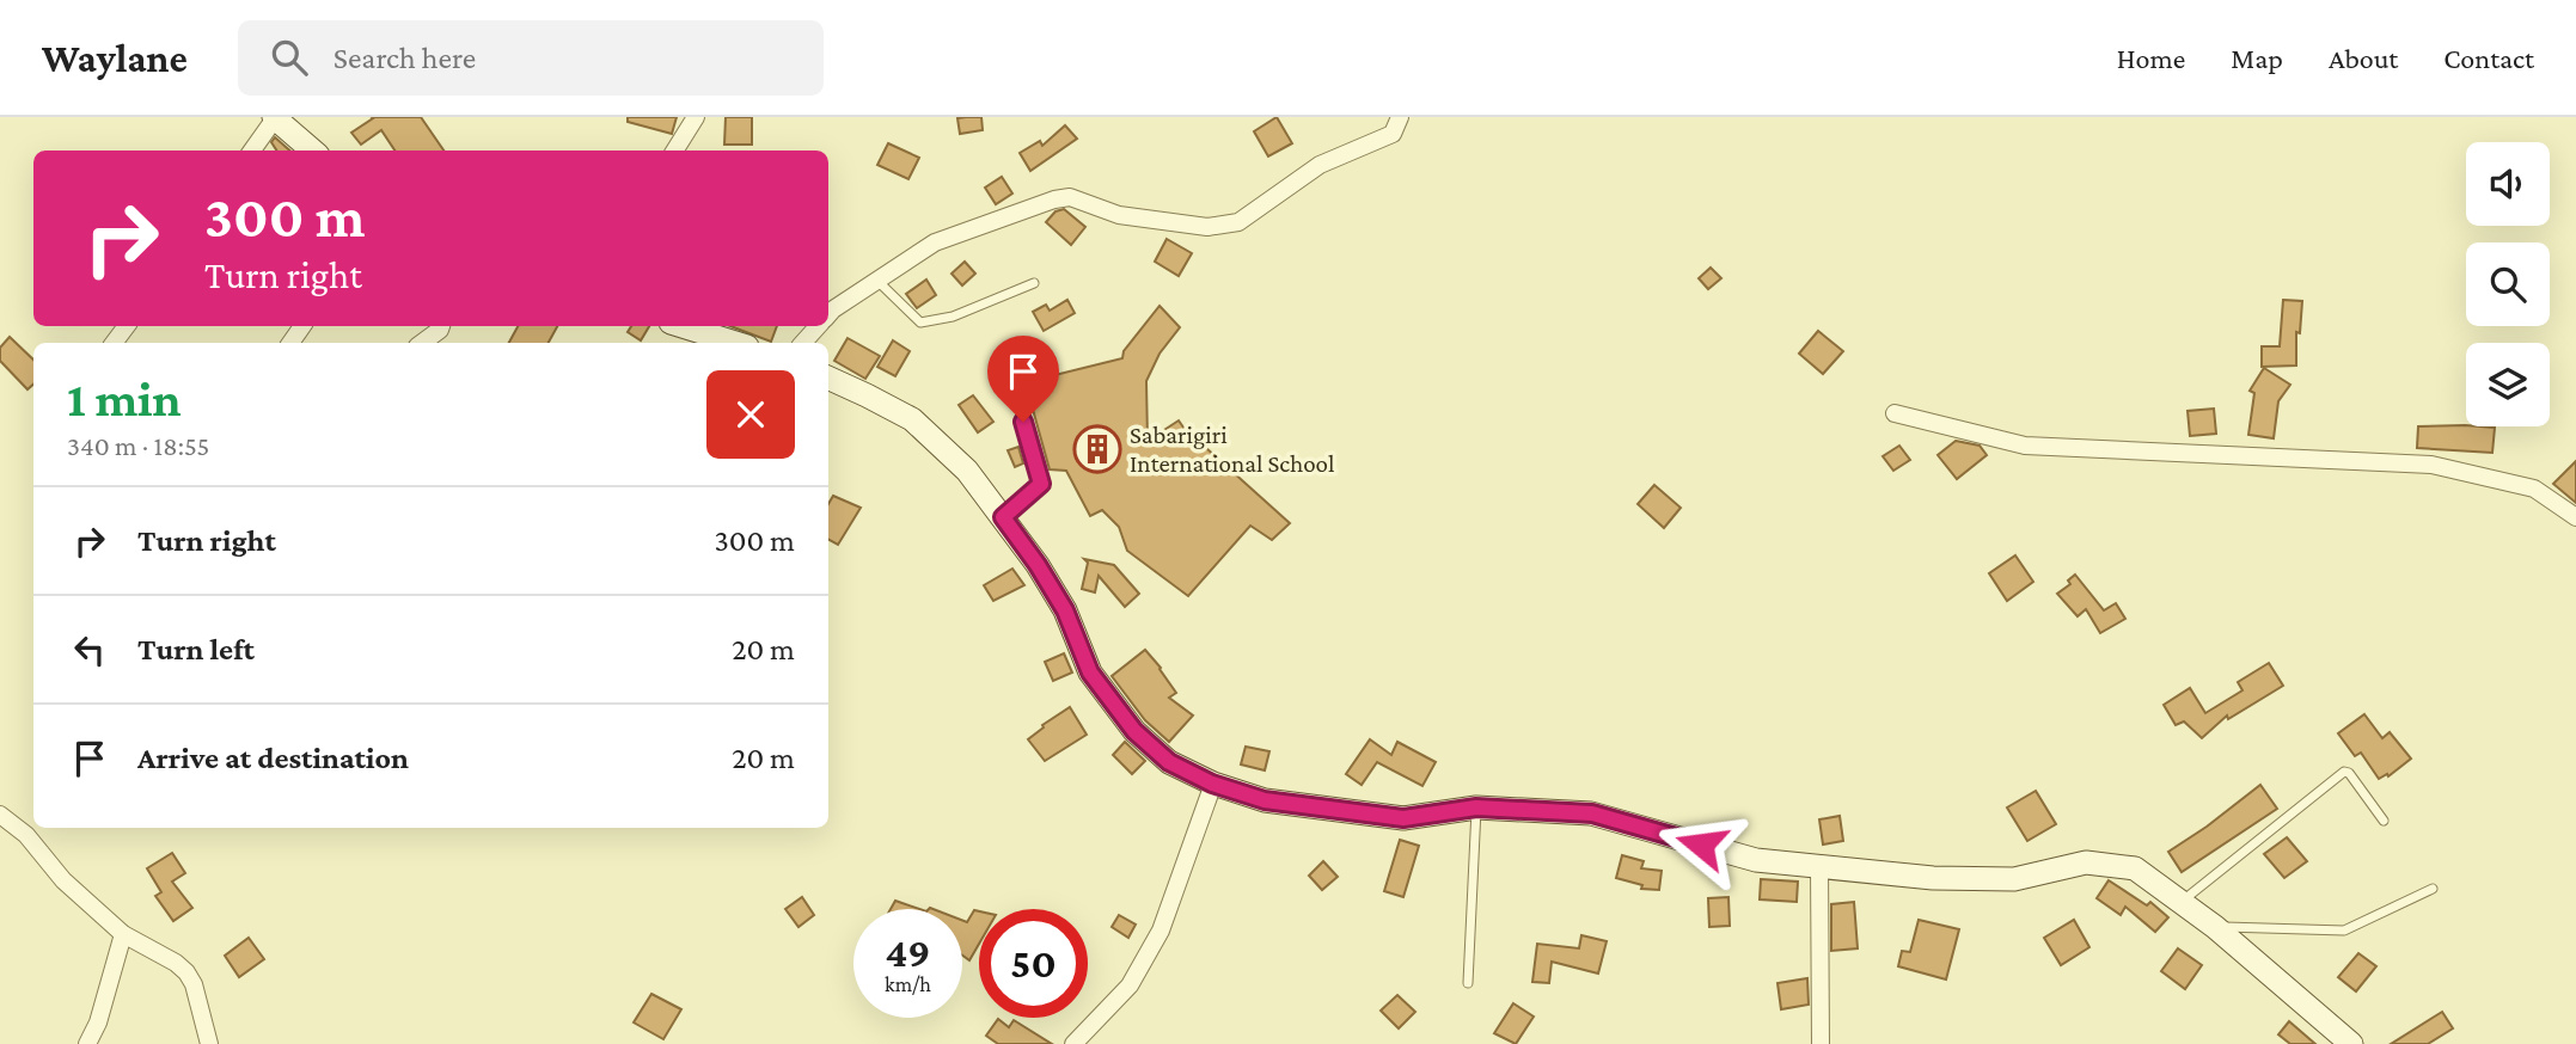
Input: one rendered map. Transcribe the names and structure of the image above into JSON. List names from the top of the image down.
{
  "places": {
    "building": ["Sabarigiri International School"]
  },
  "page": {
    "header": "Waylane",
    "search": "Search here",
    "nav": [
      "Home",
      "Map",
      "About",
      "Contact"
    ],
    "turn": ["300 m", "Turn right"],
    "heading": ["1 min", "340 m · 18:55"],
    "list": [
      {
        "name": "Turn right",
        "value": "300 m"
      },
      {
        "name": "Turn left",
        "value": "20 m"
      },
      {
        "name": "Arrive at destination",
        "value": "20 m"
      }
    ],
    "speed": "49 km/h",
    "limit": "50"
  }
}
